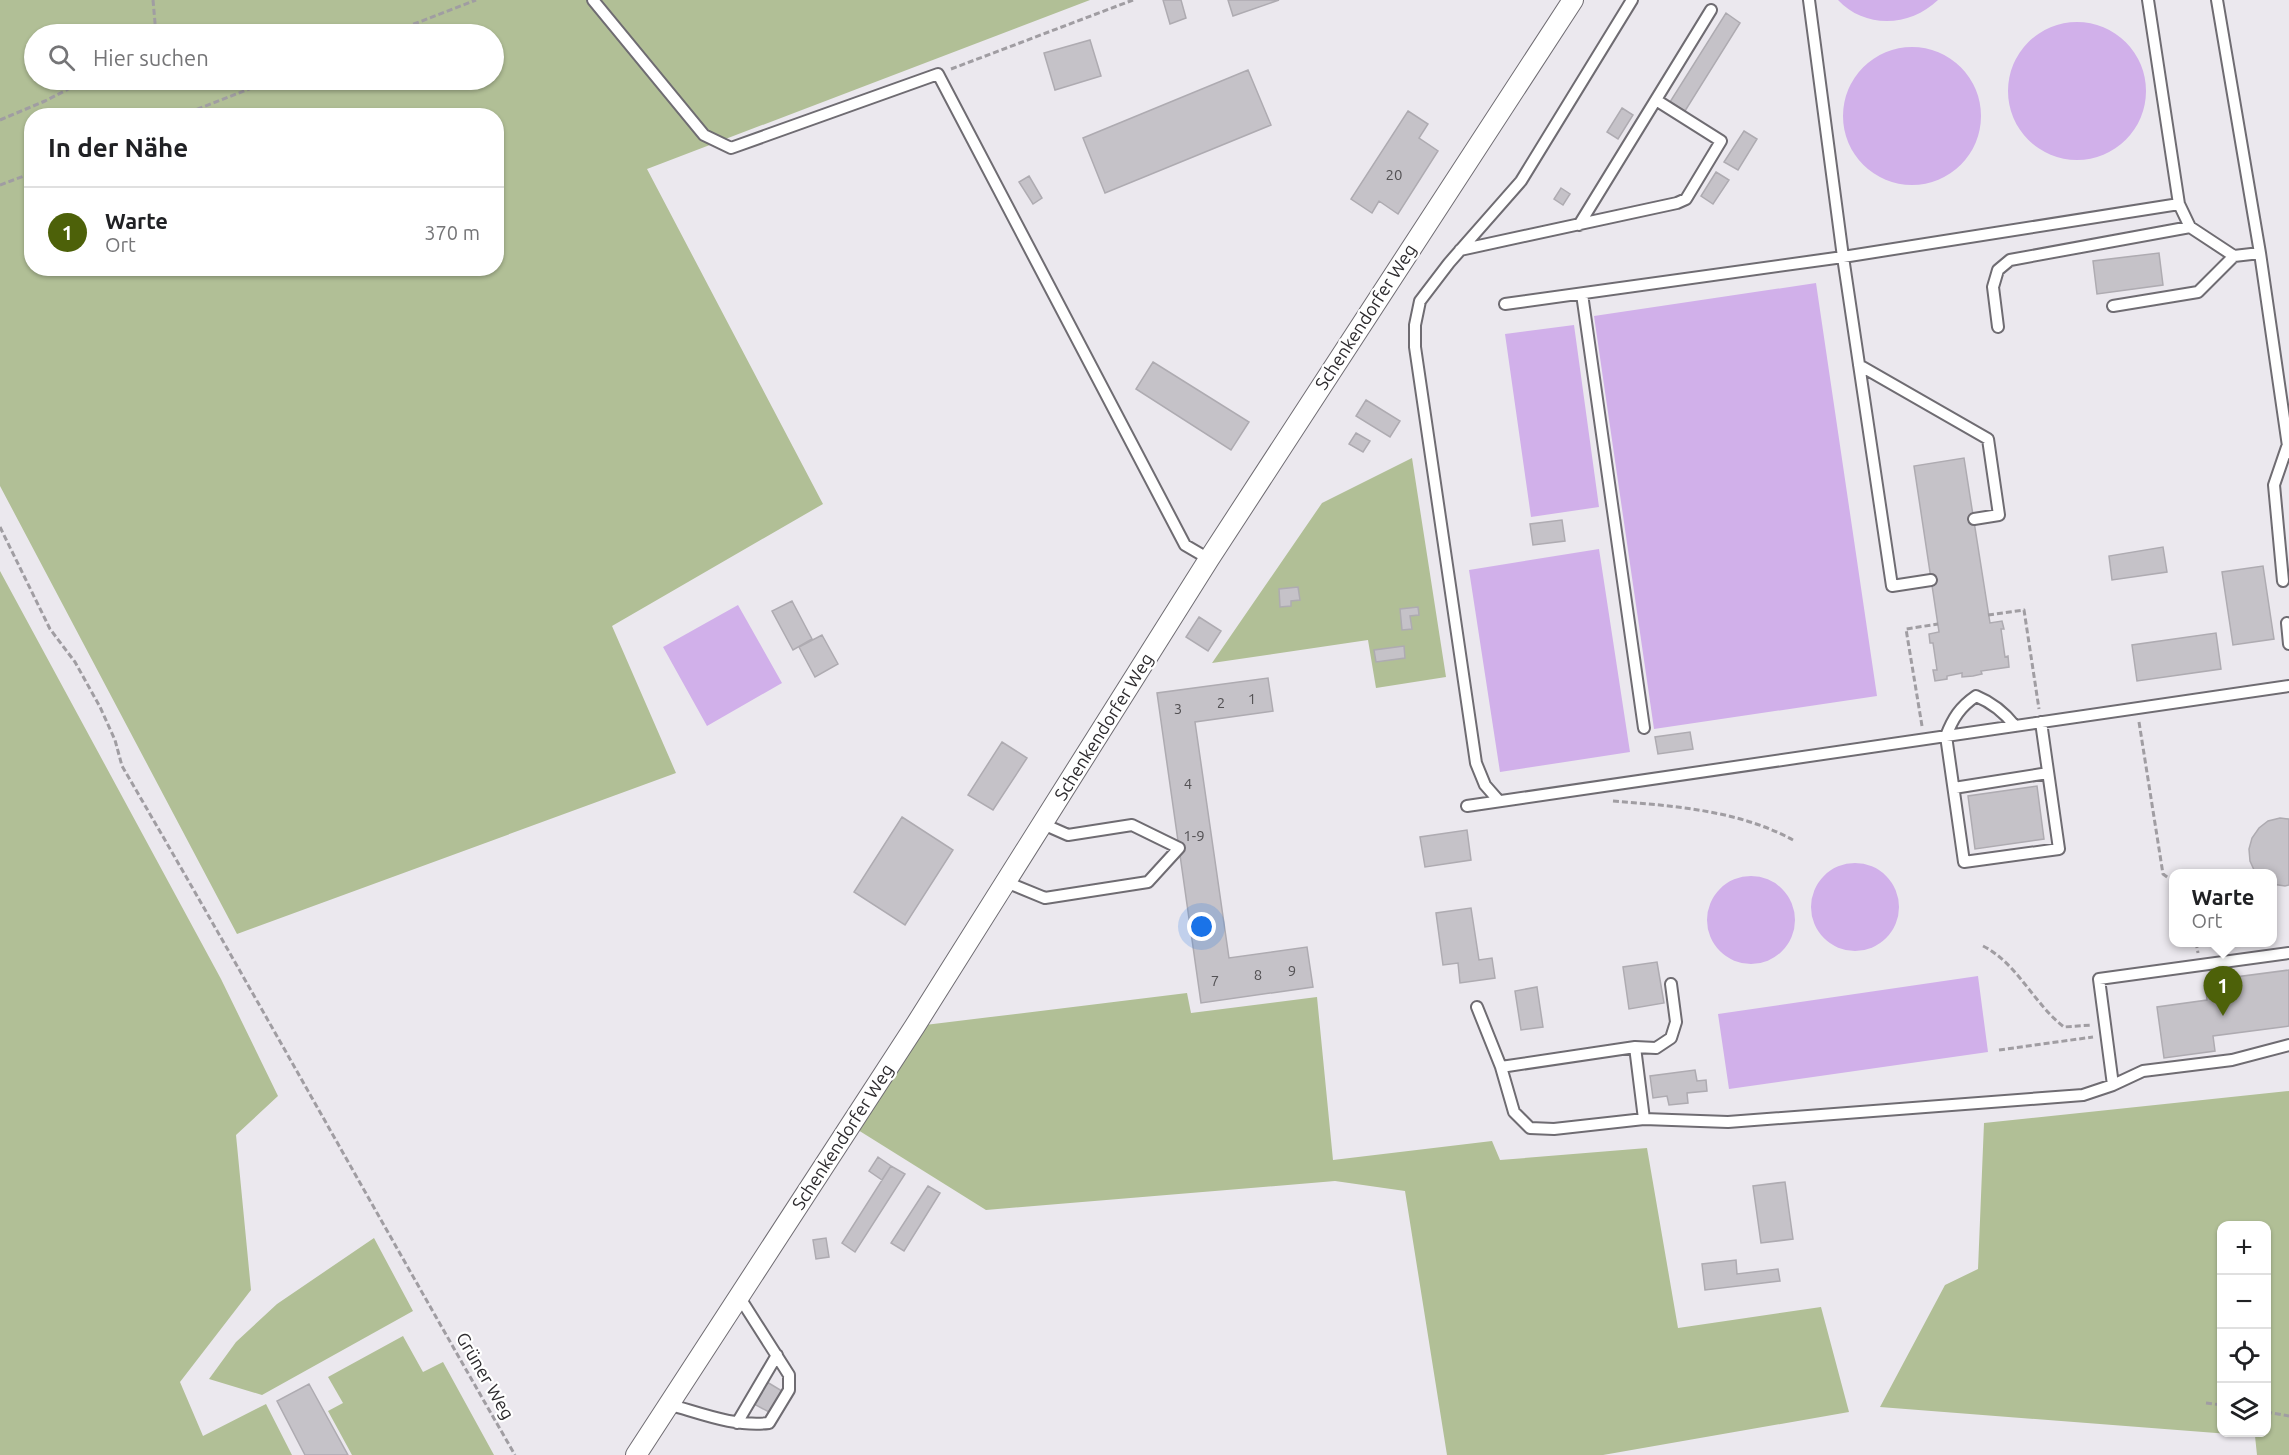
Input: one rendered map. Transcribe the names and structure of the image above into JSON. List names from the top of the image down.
{
  "streets": {
    "street": ["Schenkendorfer Weg"],
    "path": ["Grüner Weg"]
  },
  "house_numbers": [
    "20",
    "1",
    "2",
    "3",
    "4",
    "1-9",
    "9",
    "8",
    "7"
  ],
  "page": {
    "search": "Hier suchen",
    "heading": "In der Nähe",
    "list": [
      {
        "mark": "1",
        "name": "Warte",
        "note": "Ort",
        "value": "370 m"
      }
    ],
    "popup": ["Warte", "Ort"],
    "pins": "1",
    "map_buttons": ["+", "−"]
  }
}
